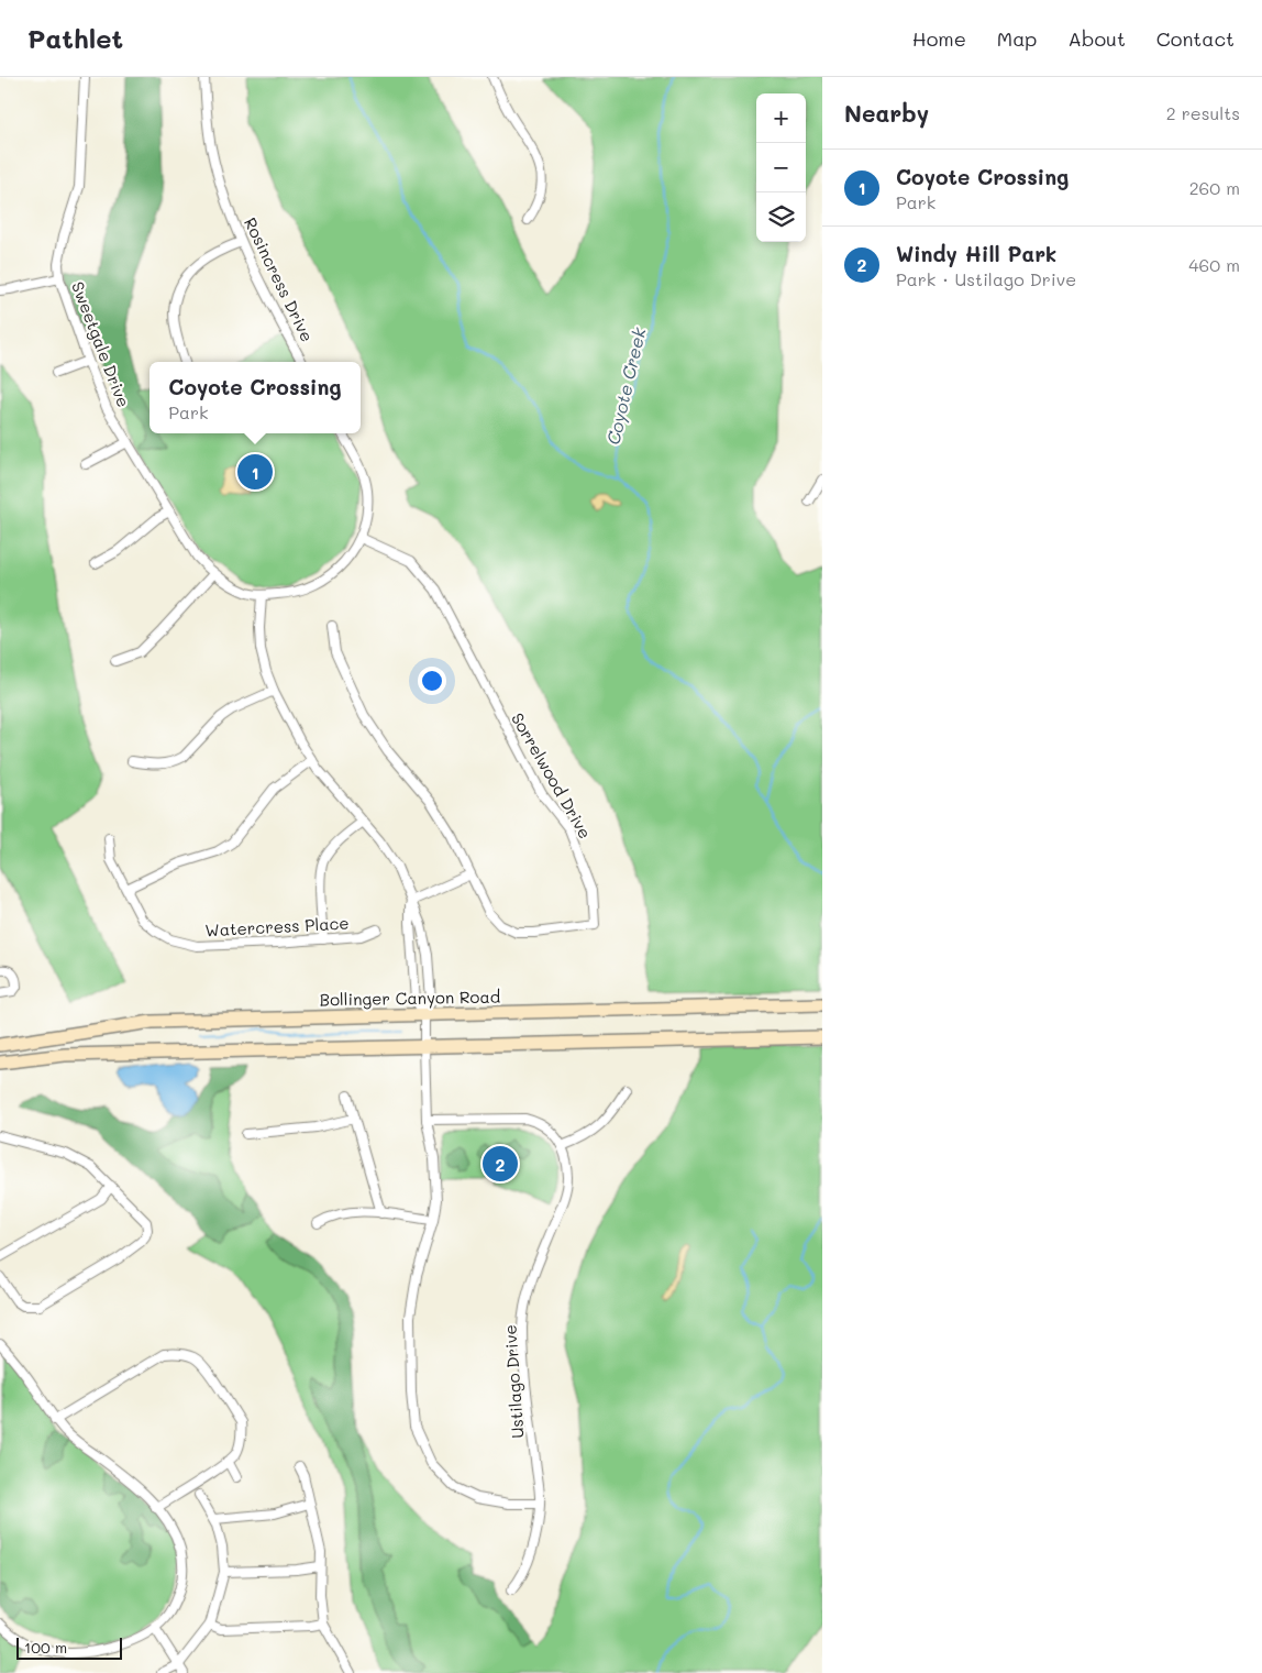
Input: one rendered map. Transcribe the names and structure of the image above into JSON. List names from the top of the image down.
{
  "streets": {
    "main road": ["Bollinger Canyon Road"],
    "street": [
      "Rosincress Drive",
      "Sweetgale Drive",
      "Sorrelwood Drive",
      "Watercress Place",
      "Ustilago Drive"
    ]
  },
  "water": ["Coyote Creek"],
  "scale_bar": "100 m",
  "page": {
    "header": "Pathlet",
    "nav": [
      "Home",
      "Map",
      "About",
      "Contact"
    ],
    "heading": ["Nearby", "2 results"],
    "map_buttons": ["+", "−"],
    "list": [
      {
        "mark": "1",
        "name": "Coyote Crossing",
        "note": "Park",
        "value": "260 m"
      },
      {
        "mark": "2",
        "name": "Windy Hill Park",
        "note": "Park · Ustilago Drive",
        "value": "460 m"
      }
    ],
    "popup": ["Coyote Crossing", "Park"],
    "pins": ["1", "2"],
    "scale": "100 m"
  }
}
